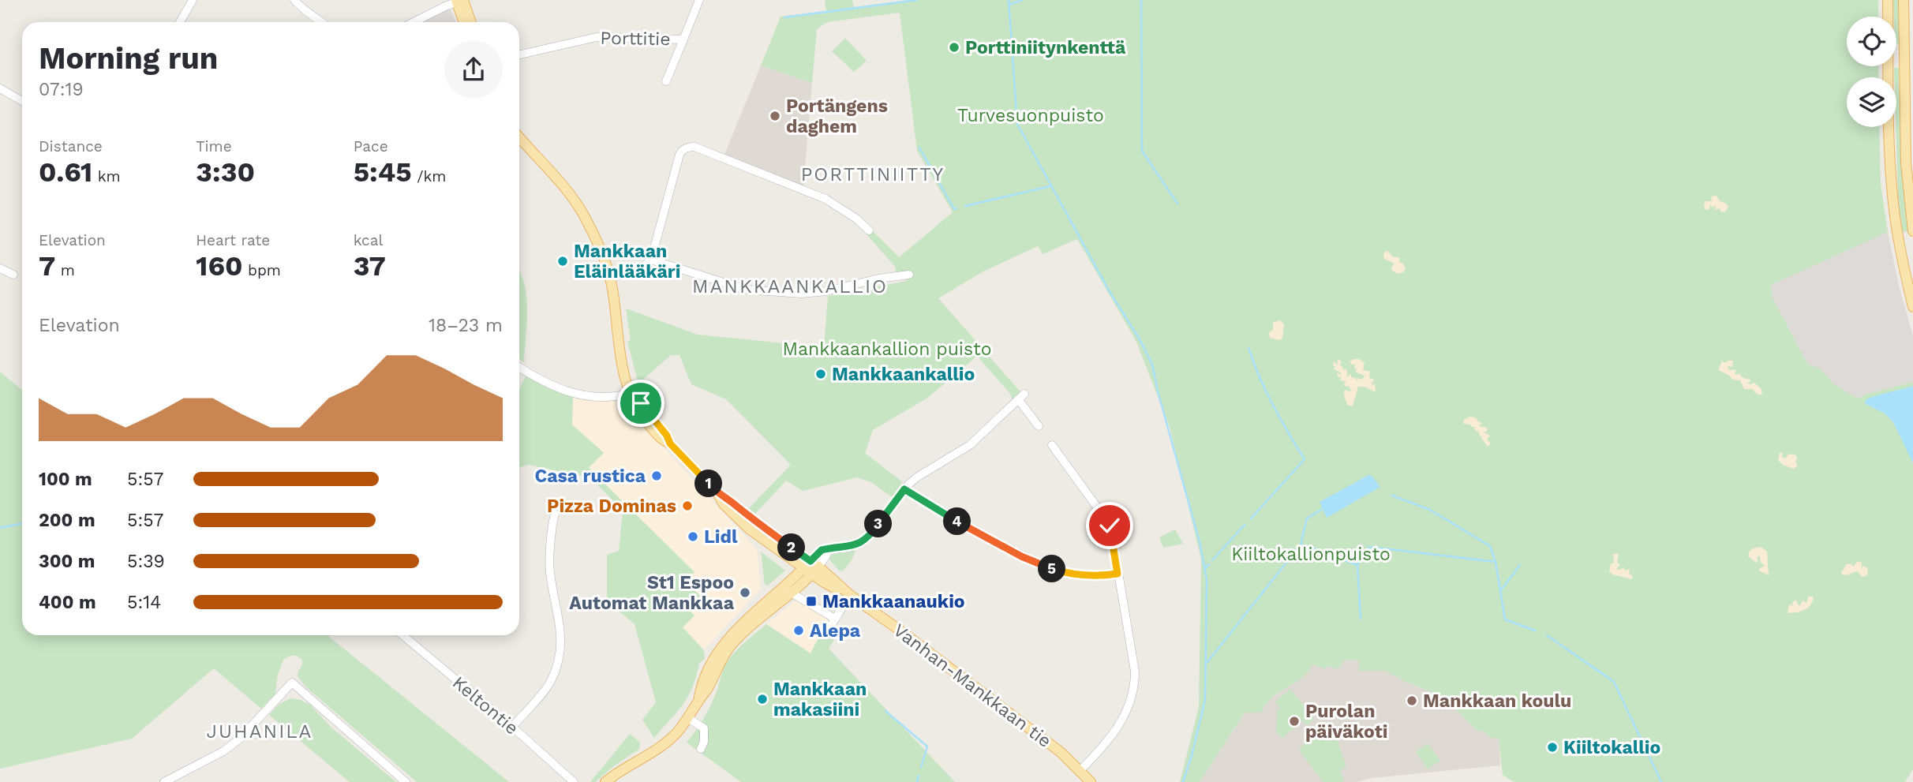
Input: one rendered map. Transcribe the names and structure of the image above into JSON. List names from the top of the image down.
{
  "streets": {
    "main road": ["Vanhan-Mankkaan tie"],
    "street": ["Porttitie", "Keltontie"]
  },
  "districts": ["PORTTINIITTY", "MANKKAANKALLIO", "JUHANILA"],
  "parks": ["Turvesuonpuisto", "Mankkaankallion puisto", "Kiiltokallionpuisto"],
  "places": {
    "other": [
      "Porttiniitynkenttä",
      "Portängens daghem",
      "Mankkaan Eläinlääkäri",
      "Mankkaankallio",
      "Casa rustica",
      "Pizza Dominas",
      "Lidl",
      "St1 Espoo Automat Mankkaa",
      "Alepa",
      "Mankkaan makasiini",
      "Mankkaan koulu",
      "Purolan päiväkoti",
      "Kiiltokallio"
    ],
    "transit": ["Mankkaanaukio"]
  },
  "page": {
    "heading": ["Morning run", "07:19"],
    "stats": [
      ["Distance", "0.61 km"],
      ["Time", "3:30"],
      ["Pace", "5:45 /km"],
      ["Elevation", "7 m"],
      ["Heart rate", "160 bpm"],
      ["kcal", "37"]
    ],
    "chart": ["Elevation", "18–23 m"],
    "list": [
      {
        "name": "100 m",
        "note": "5:57"
      },
      {
        "name": "200 m",
        "note": "5:57"
      },
      {
        "name": "300 m",
        "note": "5:39"
      },
      {
        "name": "400 m",
        "note": "5:14"
      }
    ],
    "pins": [
      "1",
      "4",
      "3",
      "2",
      "5"
    ]
  }
}
